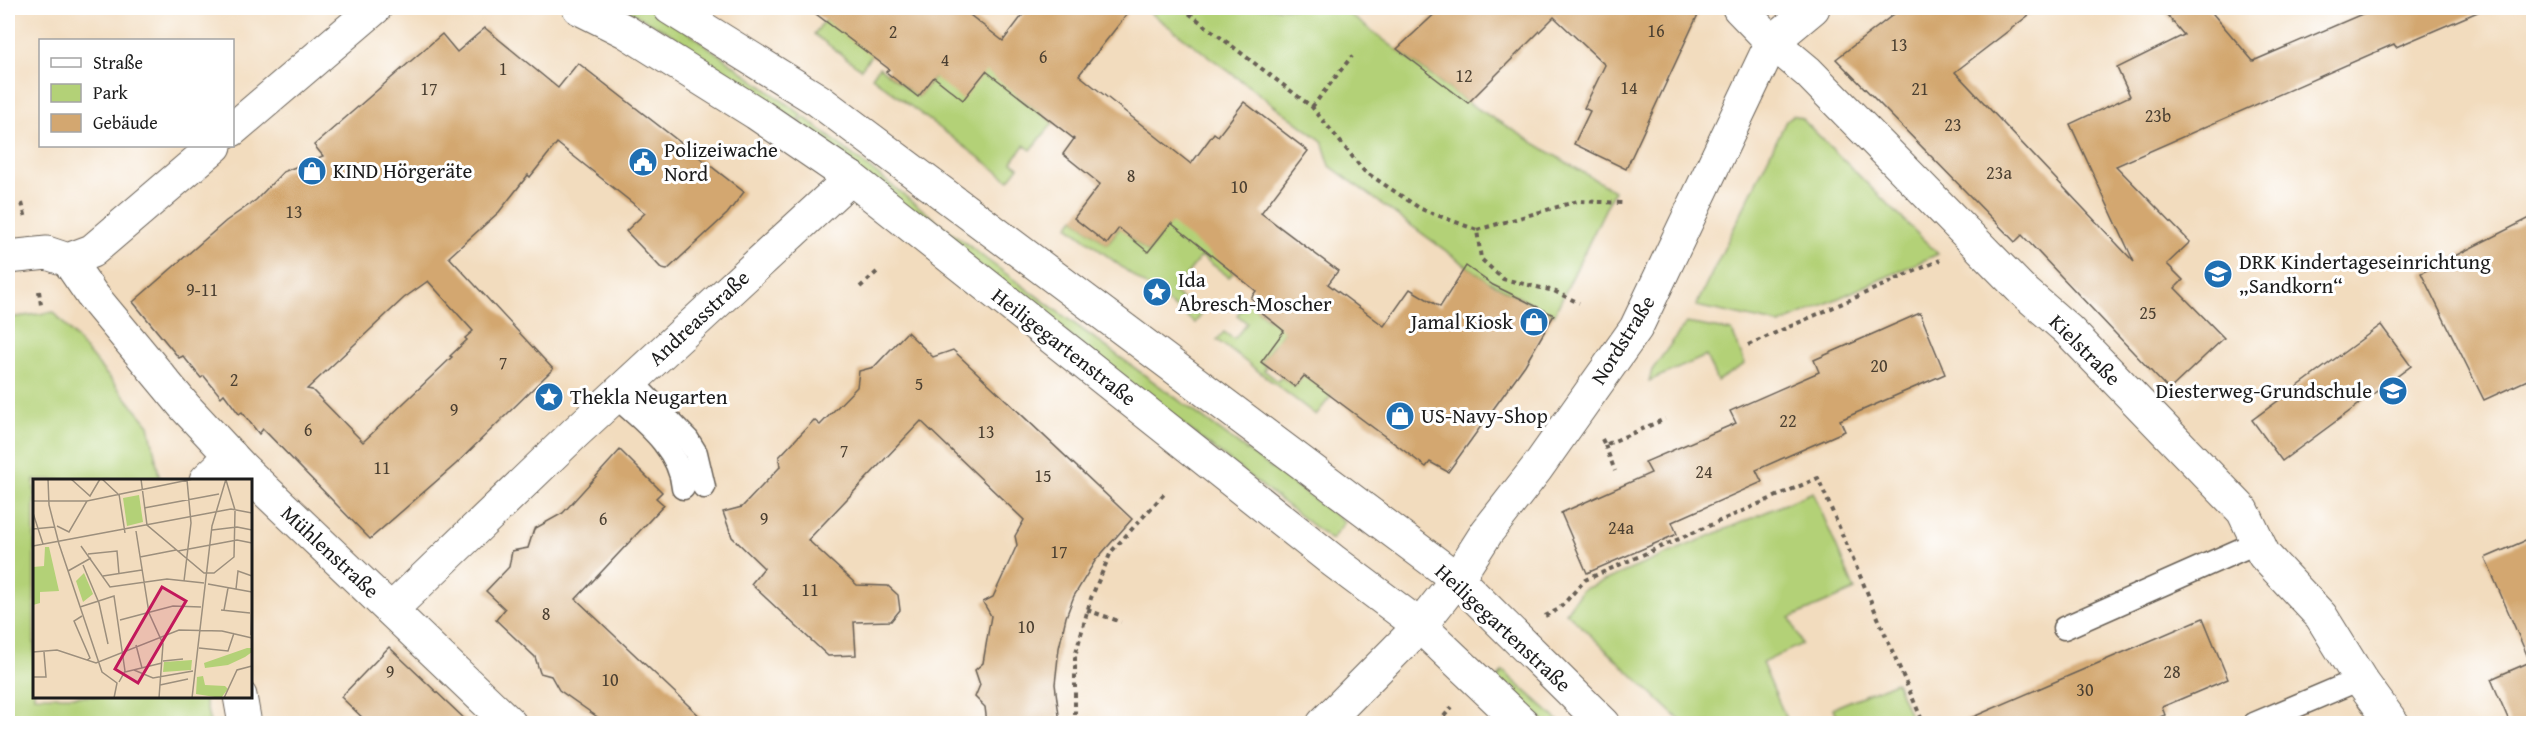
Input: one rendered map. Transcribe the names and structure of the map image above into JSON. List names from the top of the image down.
{
  "streets": {
    "street": [
      "Andreasstraße",
      "Nordstraße",
      "Heiligegartenstraße",
      "Kielstraße",
      "Mühlenstraße"
    ]
  },
  "crossings": [
    ["Andreasstraße", "Heiligegartenstraße"],
    ["Andreasstraße", "Mühlenstraße"],
    ["Nordstraße", "Heiligegartenstraße"],
    ["Nordstraße", "Kielstraße"]
  ],
  "places": {
    "public building": ["Polizeiwache Nord"],
    "shop": ["KIND Hörgeräte", "Jamal Kiosk", "US-Navy-Shop"],
    "school or university": ["DRK Kindertageseinrichtung „Sandkorn“", "Diesterweg-Grundschule"],
    "place": ["Ida Abresch-Moscher", "Thekla Neugarten"]
  },
  "house_numbers": [
    "16",
    "2",
    "13",
    "6",
    "4",
    "1",
    "12",
    "14",
    "17",
    "21",
    "23b",
    "23",
    "23a",
    "8",
    "10",
    "13",
    "9-11",
    "25",
    "7",
    "20",
    "2",
    "5",
    "9",
    "22",
    "6",
    "13",
    "7",
    "11",
    "24",
    "15",
    "6",
    "9",
    "24a",
    "17",
    "11",
    "8",
    "10",
    "9",
    "28",
    "10",
    "30"
  ],
  "legend": ["Straße", "Park", "Gebäude"]
}
